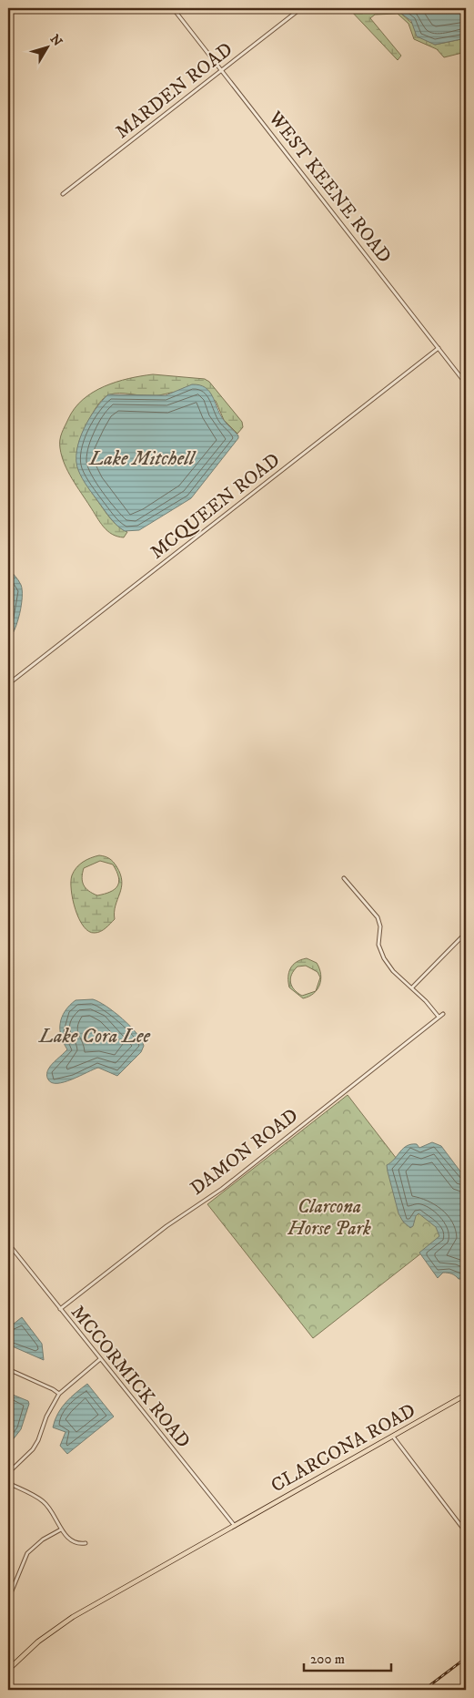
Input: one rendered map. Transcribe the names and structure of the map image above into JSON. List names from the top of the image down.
{
  "streets": {
    "main road": ["CLARCONA ROAD"],
    "street": [
      "MARDEN ROAD",
      "WEST KEENE ROAD",
      "MCQUEEN ROAD",
      "DAMON ROAD",
      "MCCORMICK ROAD"
    ]
  },
  "crossings": [
    ["MARDEN ROAD", "WEST KEENE ROAD"],
    ["WEST KEENE ROAD", "MCQUEEN ROAD"],
    ["DAMON ROAD", "MCCORMICK ROAD"],
    ["MCCORMICK ROAD", "CLARCONA ROAD"]
  ],
  "water": ["Lake Mitchell", "Lake Cora Lee"],
  "parks": ["Clarcona Horse Park"],
  "scale_bar": "200 m",
  "north": "top right"
}
